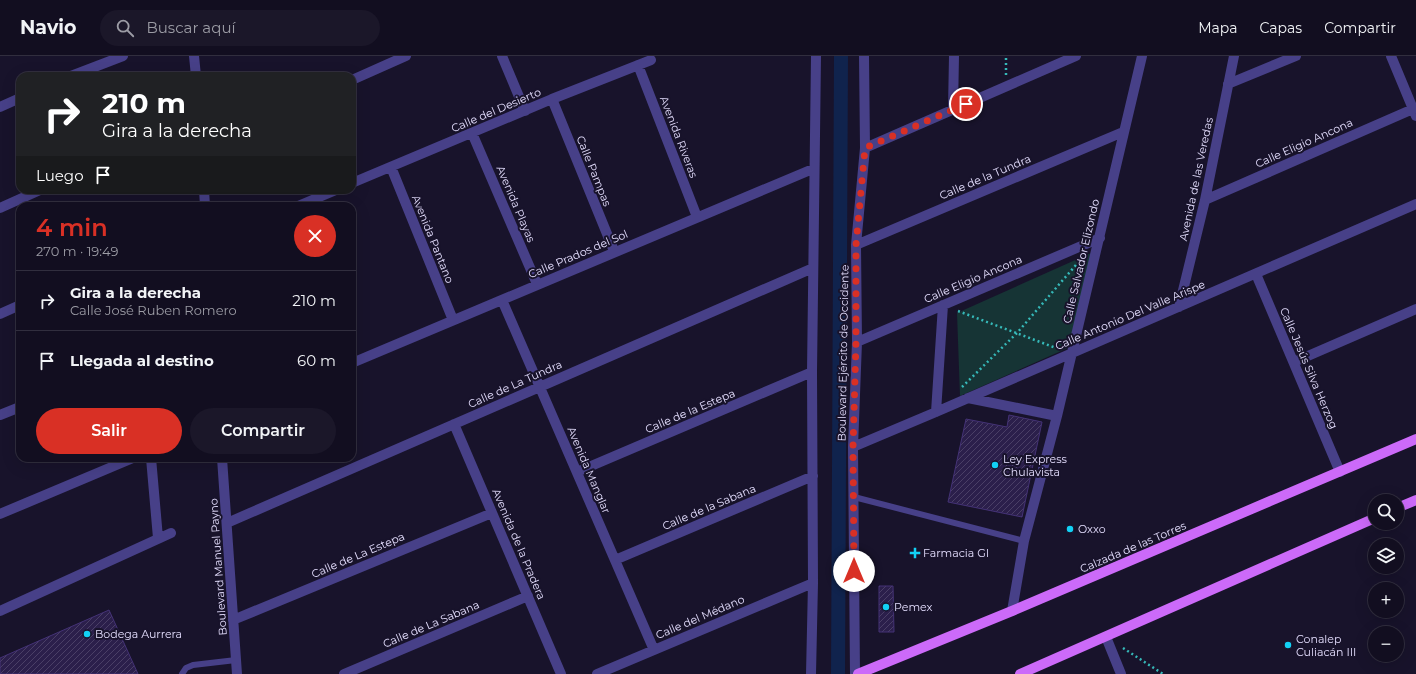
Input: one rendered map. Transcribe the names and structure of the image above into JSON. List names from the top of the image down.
{
  "streets": {
    "main road": ["Calzada de las Torres"],
    "street": [
      "Calle del Desierto",
      "Avenida Riveras",
      "Calle Eligio Ancona",
      "Calle Pampas",
      "Calle de la Tundra",
      "Avenida de las Veredas",
      "Avenida Playas",
      "Avenida Pantano",
      "Calle Prados del Sol",
      "Calle Salvador Elizondo",
      "Calle Antonio Del Valle Arispe",
      "Boulevard Ejército de Occidente",
      "Calle Jesús Silva Herzog",
      "Calle de La Tundra",
      "Calle de la Estepa",
      "Avenida Manglar",
      "Calle de la Sabana",
      "Avenida de la Pradera",
      "Calle de La Estepa",
      "Boulevard Manuel Payno",
      "Calle del Médano",
      "Calle de La Sabana"
    ]
  },
  "crossings": [
    ["Calle del Desierto", "Avenida Riveras"],
    ["Calle del Desierto", "Calle Pampas"],
    ["Calle del Desierto", "Avenida Playas"],
    ["Calle del Desierto", "Avenida Pantano"],
    ["Avenida Riveras", "Calle Prados del Sol"],
    ["Calle Eligio Ancona", "Avenida de las Veredas"],
    ["Calle Eligio Ancona", "Calle Salvador Elizondo"],
    ["Calle Eligio Ancona", "Boulevard Ejército de Occidente"],
    ["Calle Pampas", "Calle Prados del Sol"],
    ["Calle de la Tundra", "Calle Salvador Elizondo"],
    ["Calle de la Tundra", "Boulevard Ejército de Occidente"],
    ["Avenida de las Veredas", "Calle Antonio Del Valle Arispe"],
    ["Avenida Playas", "Calle Prados del Sol"],
    ["Avenida Pantano", "Calle Prados del Sol"],
    ["Calle Prados del Sol", "Avenida Manglar"],
    ["Calle Salvador Elizondo", "Calle Antonio Del Valle Arispe"],
    ["Calle Salvador Elizondo", "Calzada de las Torres"],
    ["Calle Antonio Del Valle Arispe", "Boulevard Ejército de Occidente"],
    ["Calle Antonio Del Valle Arispe", "Calle Jesús Silva Herzog"],
    ["Calle Jesús Silva Herzog", "Calzada de las Torres"],
    ["Calle de La Tundra", "Avenida Manglar"],
    ["Calle de La Tundra", "Avenida de la Pradera"],
    ["Calle de La Tundra", "Boulevard Manuel Payno"],
    ["Calle de la Estepa", "Avenida Manglar"],
    ["Avenida Manglar", "Calle de la Sabana"],
    ["Avenida Manglar", "Calle del Médano"],
    ["Avenida de la Pradera", "Calle de La Estepa"],
    ["Avenida de la Pradera", "Calle de La Sabana"],
    ["Calle de La Estepa", "Boulevard Manuel Payno"]
  ],
  "places": {
    "other": [
      "Ley Express Chulavista",
      "Oxxo",
      "Pemex",
      "Bodega Aurrera",
      "Conalep Culiacán III"
    ],
    "health": ["Farmacia GI"]
  },
  "page": {
    "header": "Navio",
    "search": "Buscar aquí",
    "nav": ["Mapa", "Capas", "Compartir"],
    "turn": ["210 m", "Gira a la derecha"],
    "then": "Luego",
    "heading": ["4 min", "270 m · 19:49"],
    "list": [
      {
        "name": "Gira a la derecha",
        "note": "Calle José Ruben Romero",
        "value": "210 m"
      },
      {
        "name": "Llegada al destino",
        "value": "60 m"
      }
    ],
    "buttons": ["Salir", "Compartir"],
    "map_buttons": ["+", "−"]
  }
}
